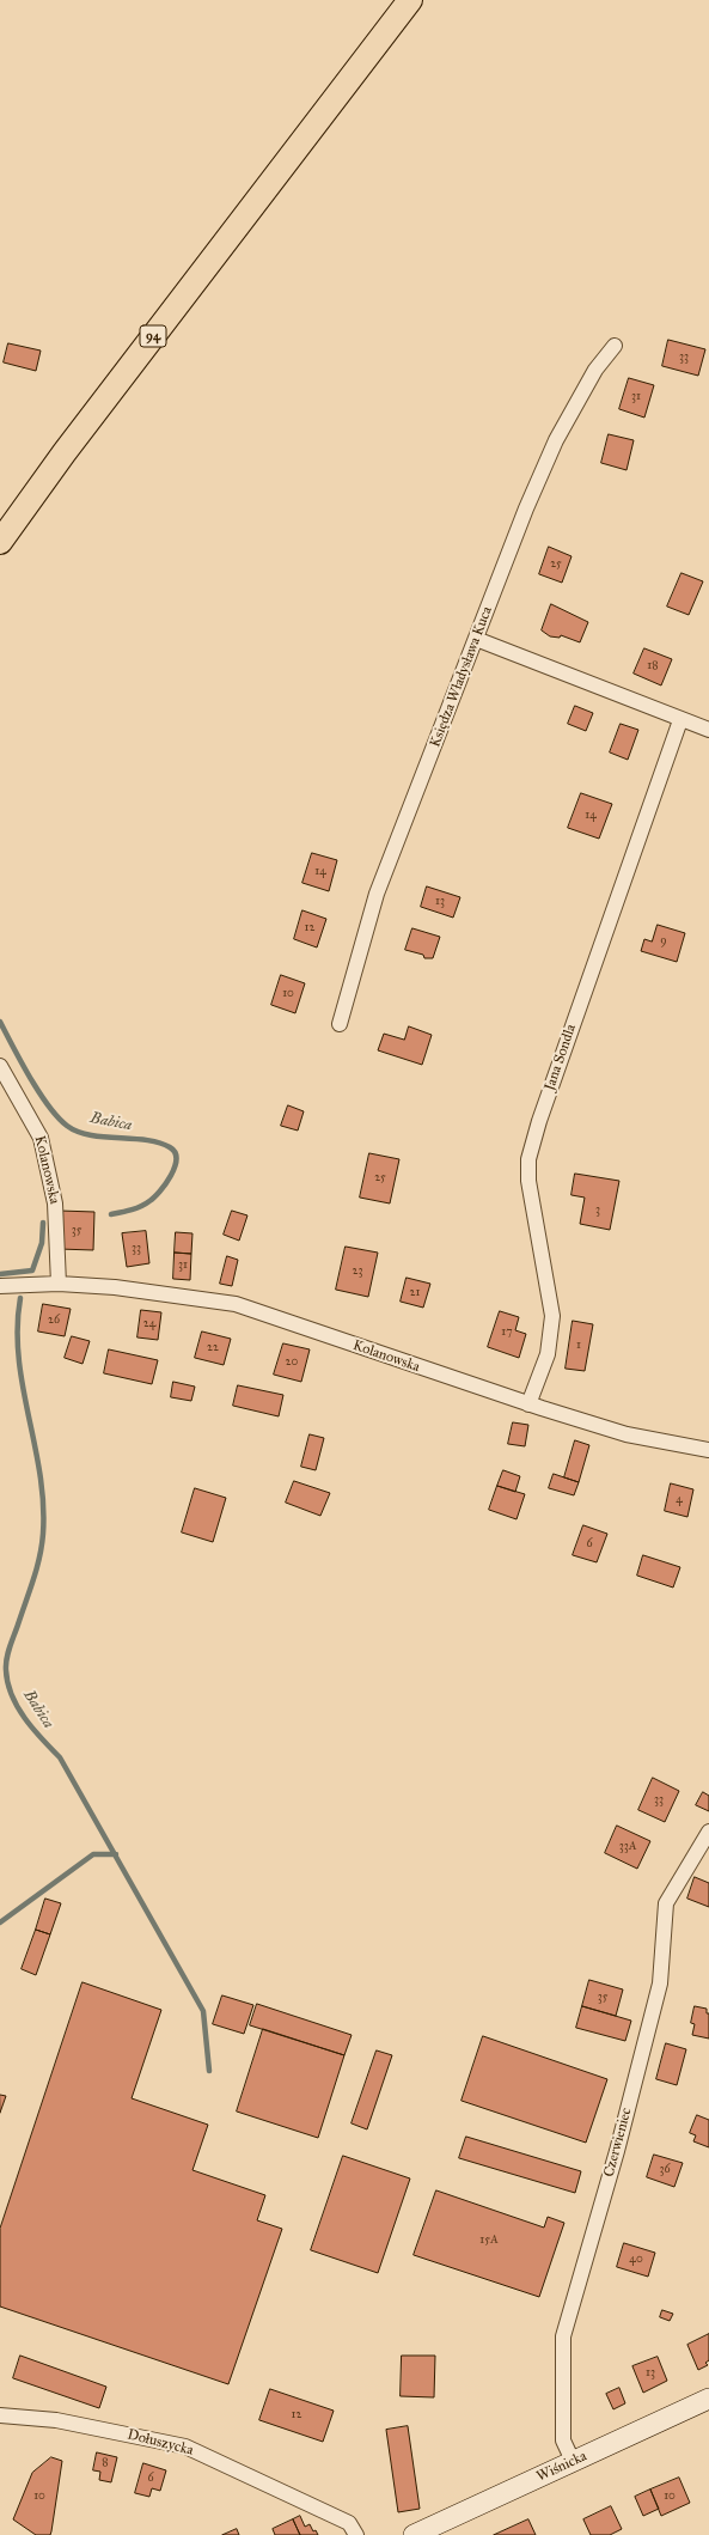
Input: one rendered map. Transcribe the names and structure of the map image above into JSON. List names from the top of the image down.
{
  "streets": {
    "main road": ["94", "Wiśnicka"],
    "street": [
      "Księdza Władysława Kuca",
      "Jana Sondla",
      "Kolanowska",
      "Czerwieniec",
      "Dołuszycka"
    ]
  },
  "crossings": [
    ["Jana Sondla", "Kolanowska"],
    ["Czerwieniec", "Wiśnicka"]
  ],
  "water": ["Babica"],
  "house_numbers": [
    "33",
    "31",
    "25",
    "18",
    "14",
    "14",
    "13",
    "12",
    "9",
    "10",
    "25",
    "3",
    "35",
    "33",
    "31",
    "23",
    "21",
    "26",
    "24",
    "17",
    "1",
    "22",
    "20",
    "4",
    "6",
    "33",
    "33A",
    "35",
    "36",
    "15A",
    "40",
    "13",
    "12",
    "8",
    "6",
    "10",
    "10"
  ]
}
